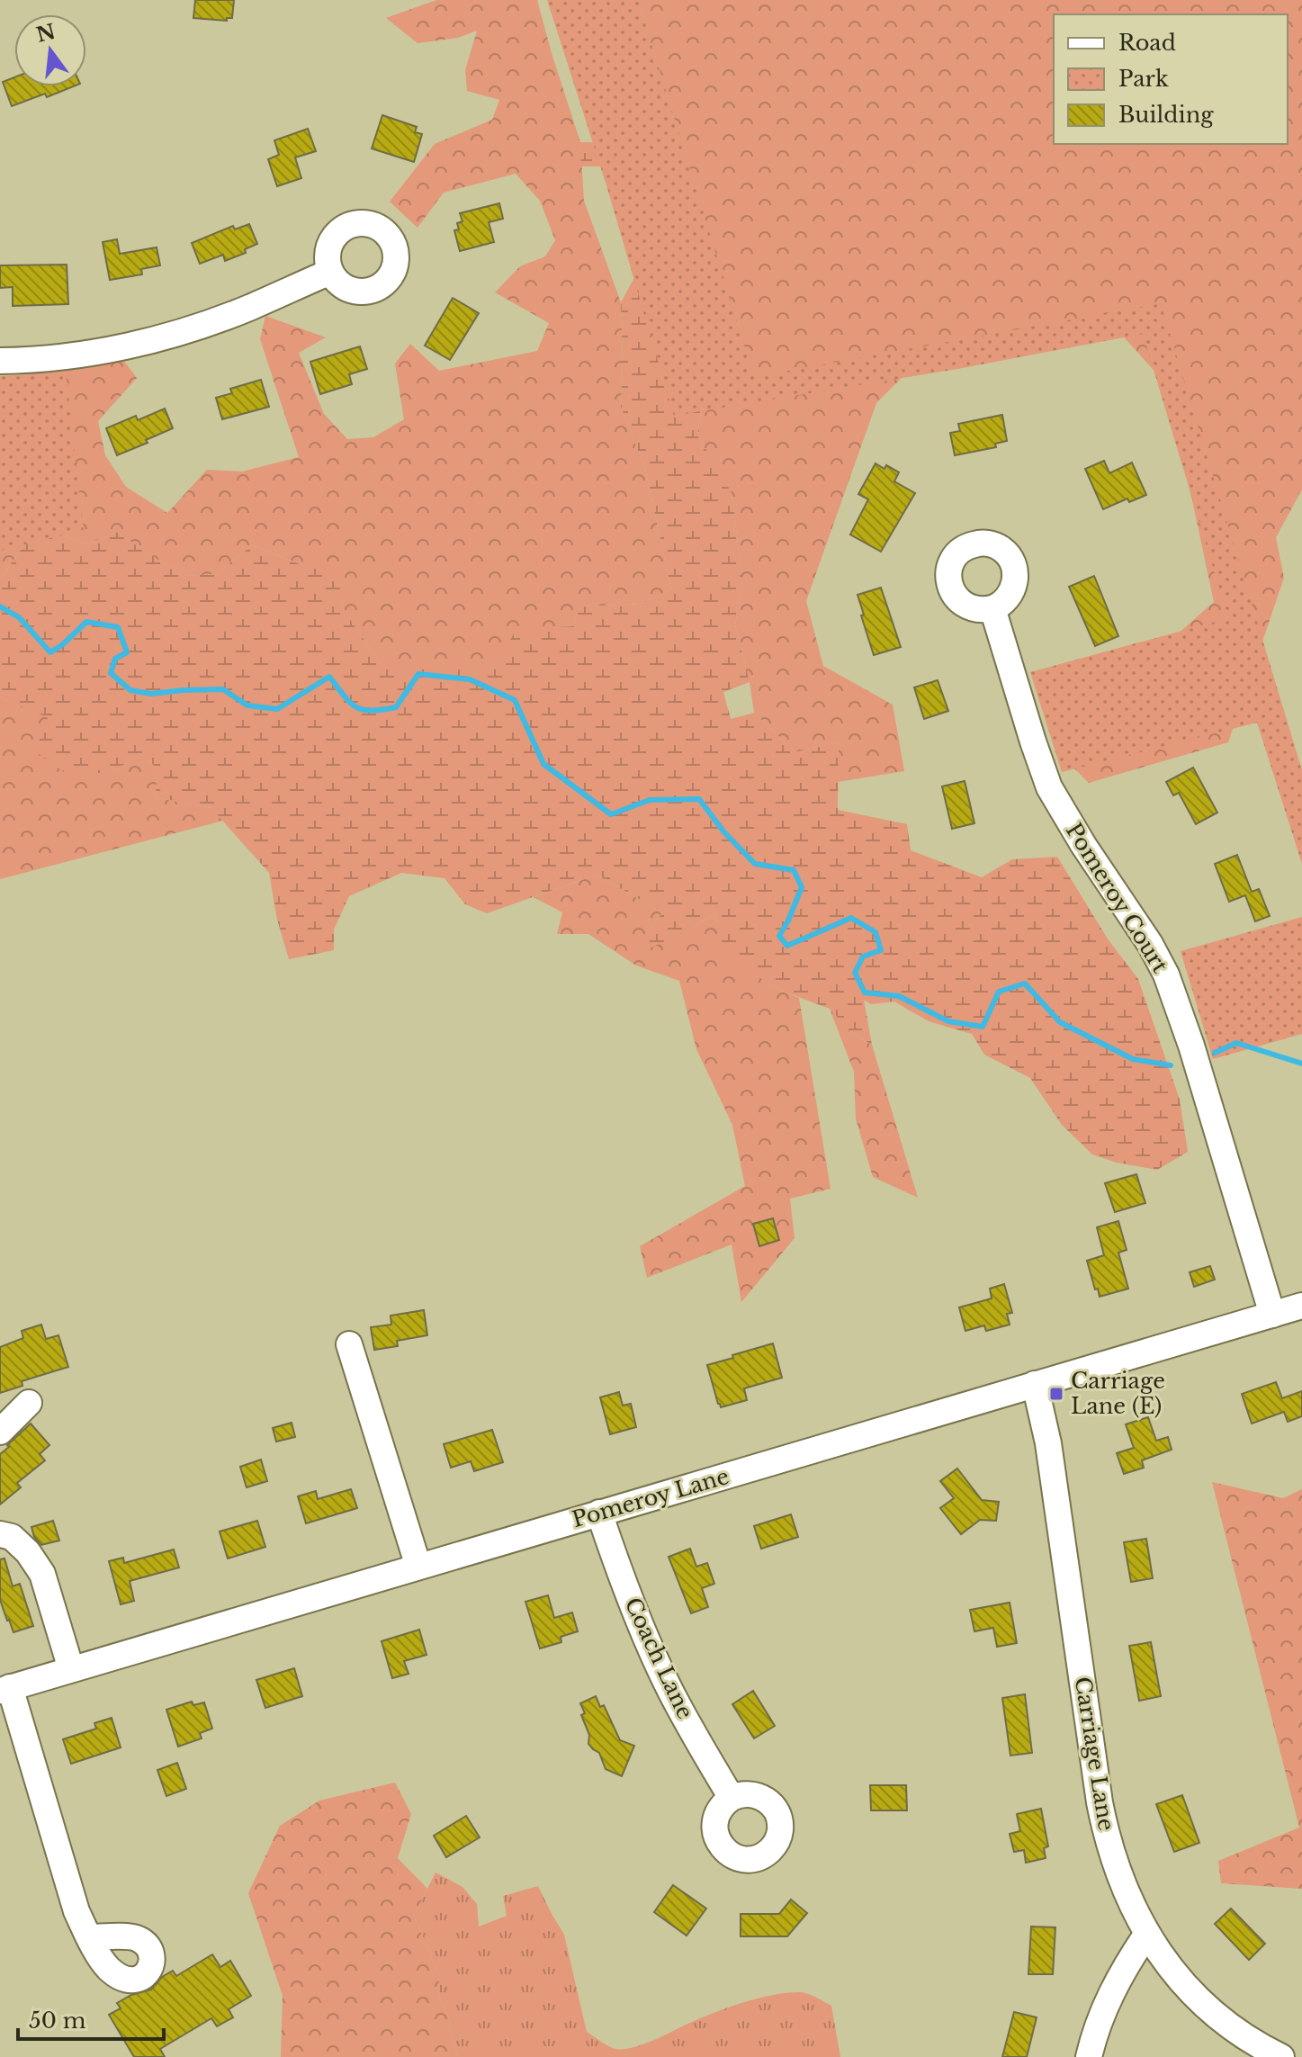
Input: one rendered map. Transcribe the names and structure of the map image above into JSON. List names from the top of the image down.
{
  "streets": {
    "street": [
      "Pomeroy Court",
      "Pomeroy Lane",
      "Coach Lane",
      "Carriage Lane"
    ]
  },
  "crossings": [
    ["Pomeroy Court", "Pomeroy Lane"],
    ["Pomeroy Lane", "Coach Lane"],
    ["Pomeroy Lane", "Carriage Lane"]
  ],
  "places": {
    "transit": ["Carriage Lane (E)"]
  },
  "legend": ["Road", "Park", "Building"],
  "scale_bar": "50 m",
  "north": "top"
}
